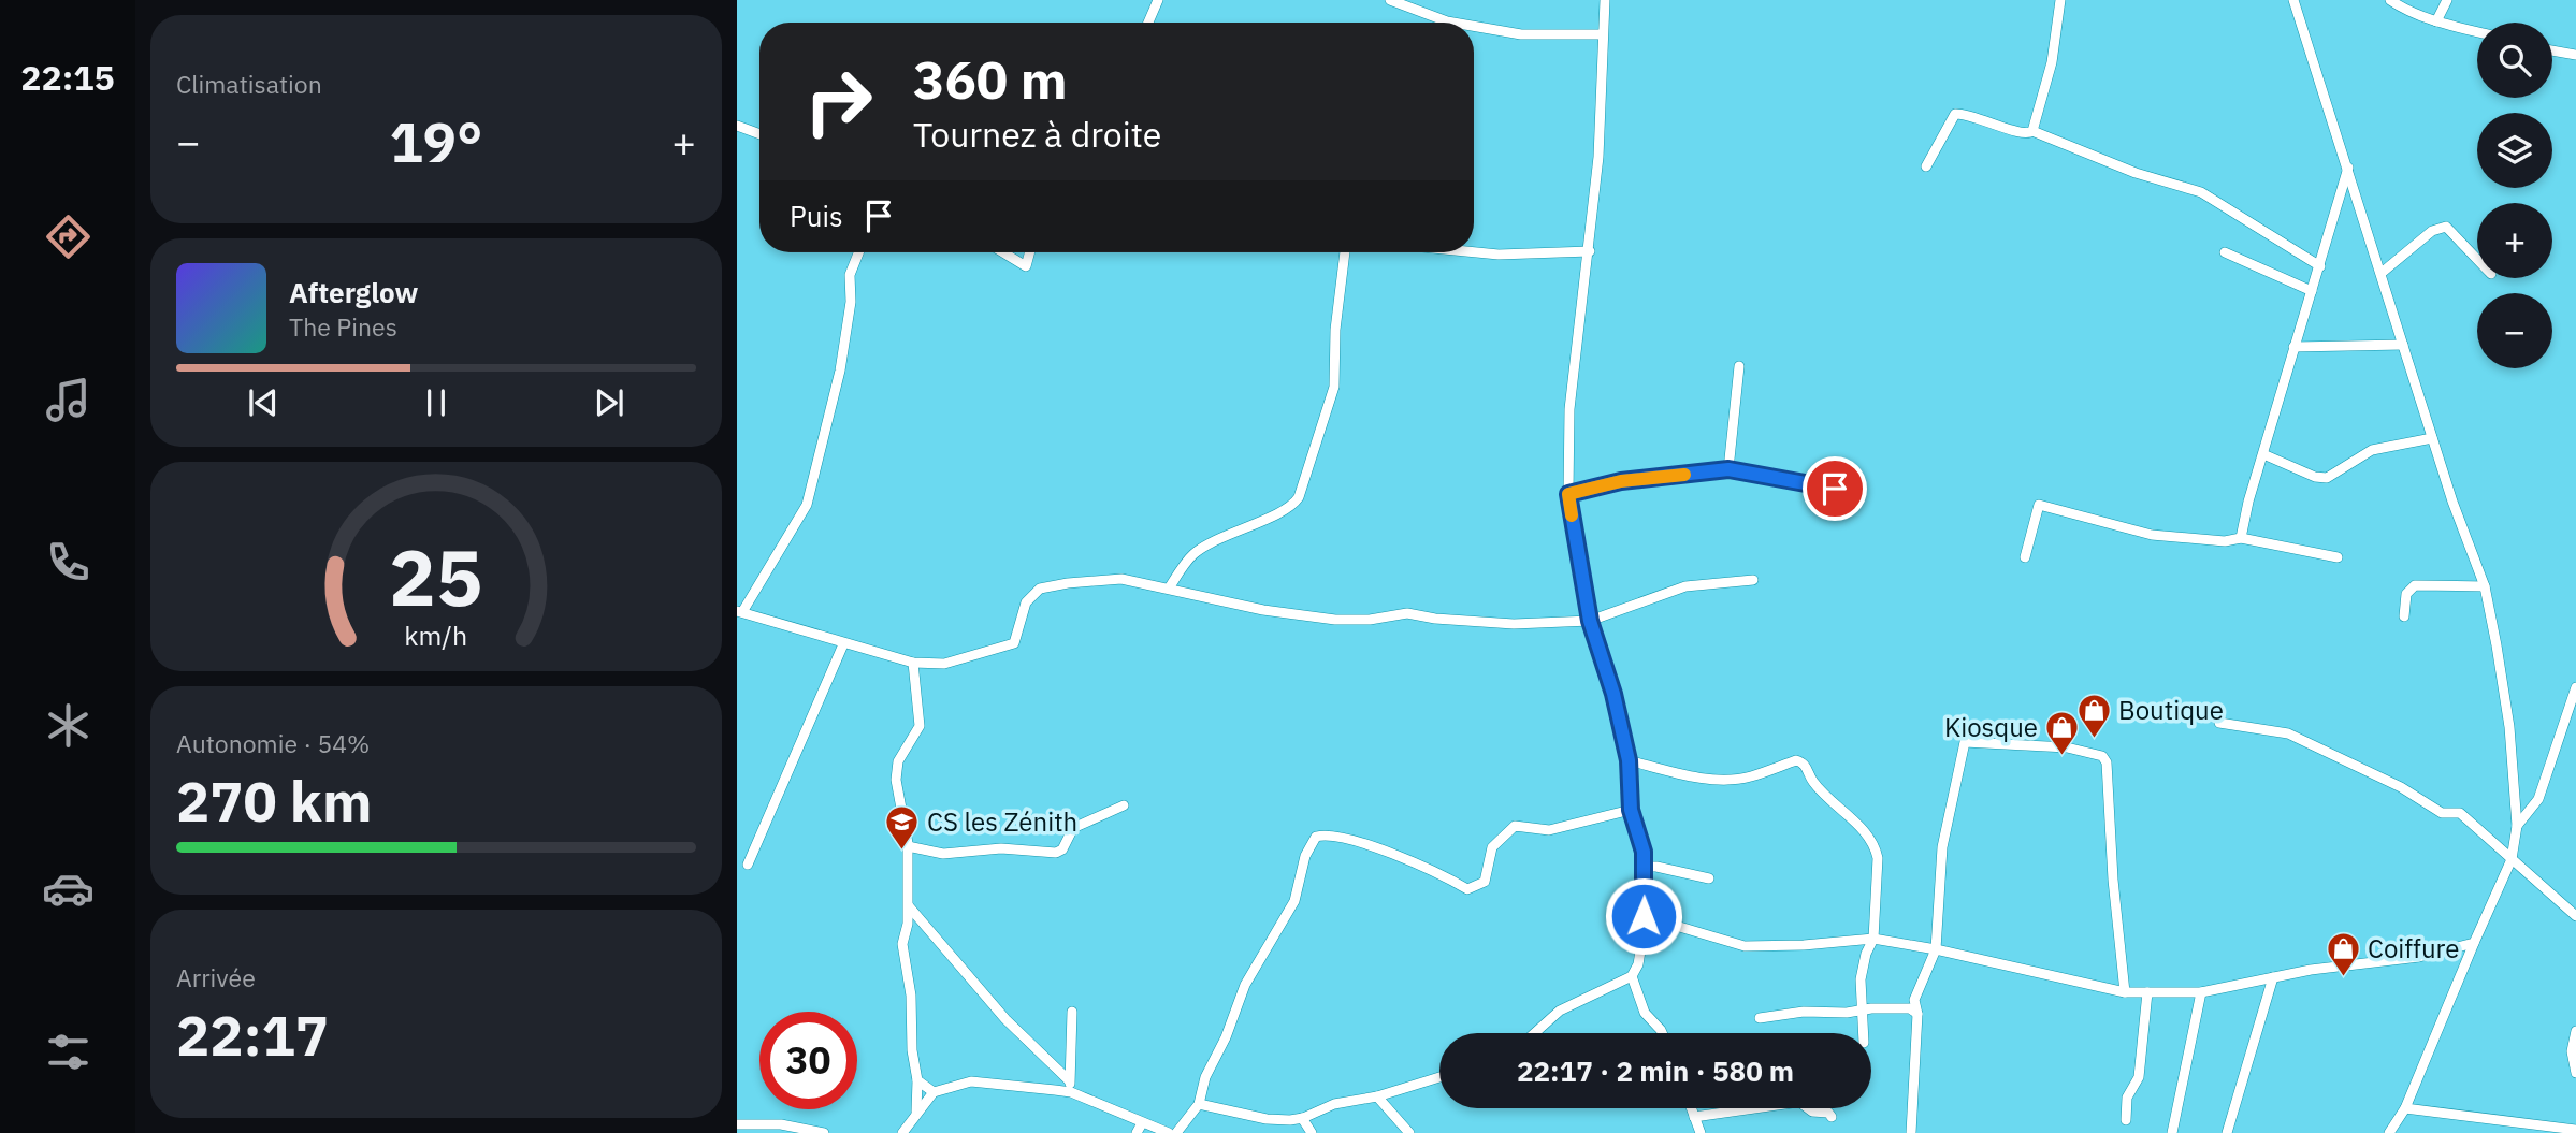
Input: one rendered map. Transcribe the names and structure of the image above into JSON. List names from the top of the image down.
{
  "places": {
    "shop": ["Boutique", "Kiosque", "Coiffure"],
    "school or university": ["CS les Zénith"]
  },
  "page": {
    "tabs": "22:15",
    "tile": [
      "Climatisation",
      ["Autonomie · 54%", "270 km"],
      ["Arrivée", "22:17"]
    ],
    "map_buttons": ["+", "−"],
    "turn": ["360 m", "Tournez à droite"],
    "heat": ["−", "19°", "+"],
    "then": "Puis",
    "song": ["Afterglow", "The Pines"],
    "limit": "30",
    "trip": "22:17 · 2 min · 580 m",
    "gauge": ["25", "km/h"]
  }
}
